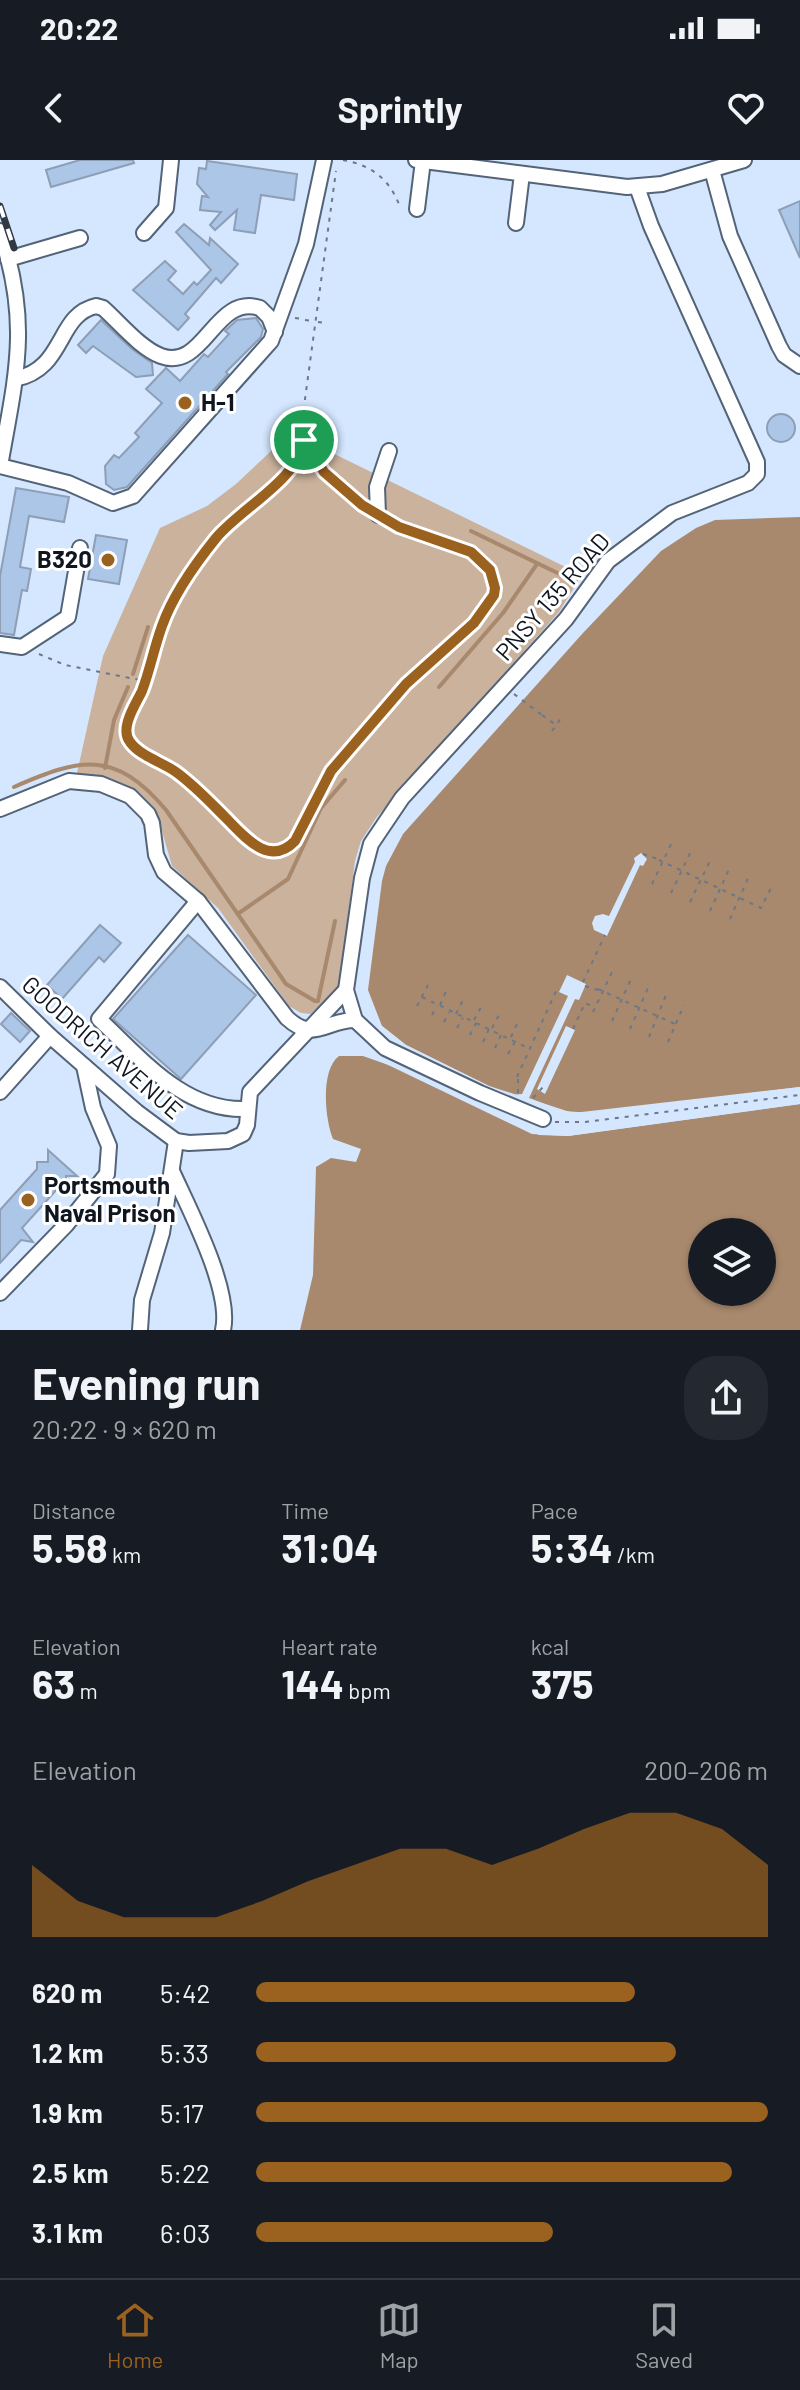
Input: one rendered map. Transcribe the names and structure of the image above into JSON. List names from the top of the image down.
{
  "streets": {
    "street": ["PNSY 135 ROAD", "GOODRICH AVENUE"]
  },
  "places": ["H-1", "B320", "Portsmouth Naval Prison"],
  "page": {
    "status": "20:22",
    "header": "Sprintly",
    "heading": ["Evening run", "20:22 · 9 × 620 m"],
    "stats": [
      ["Distance", "5.58 km"],
      ["Time", "31:04"],
      ["Pace", "5:34 /km"],
      ["Elevation", "63 m"],
      ["Heart rate", "144 bpm"],
      ["kcal", "375"]
    ],
    "chart": ["Elevation", "200–206 m"],
    "list": [
      {
        "name": "620 m",
        "note": "5:42"
      },
      {
        "name": "1.2 km",
        "note": "5:33"
      },
      {
        "name": "1.9 km",
        "note": "5:17"
      },
      {
        "name": "2.5 km",
        "note": "5:22"
      },
      {
        "name": "3.1 km",
        "note": "6:03"
      }
    ],
    "tabs": ["Home", "Map", "Saved"]
  }
}
